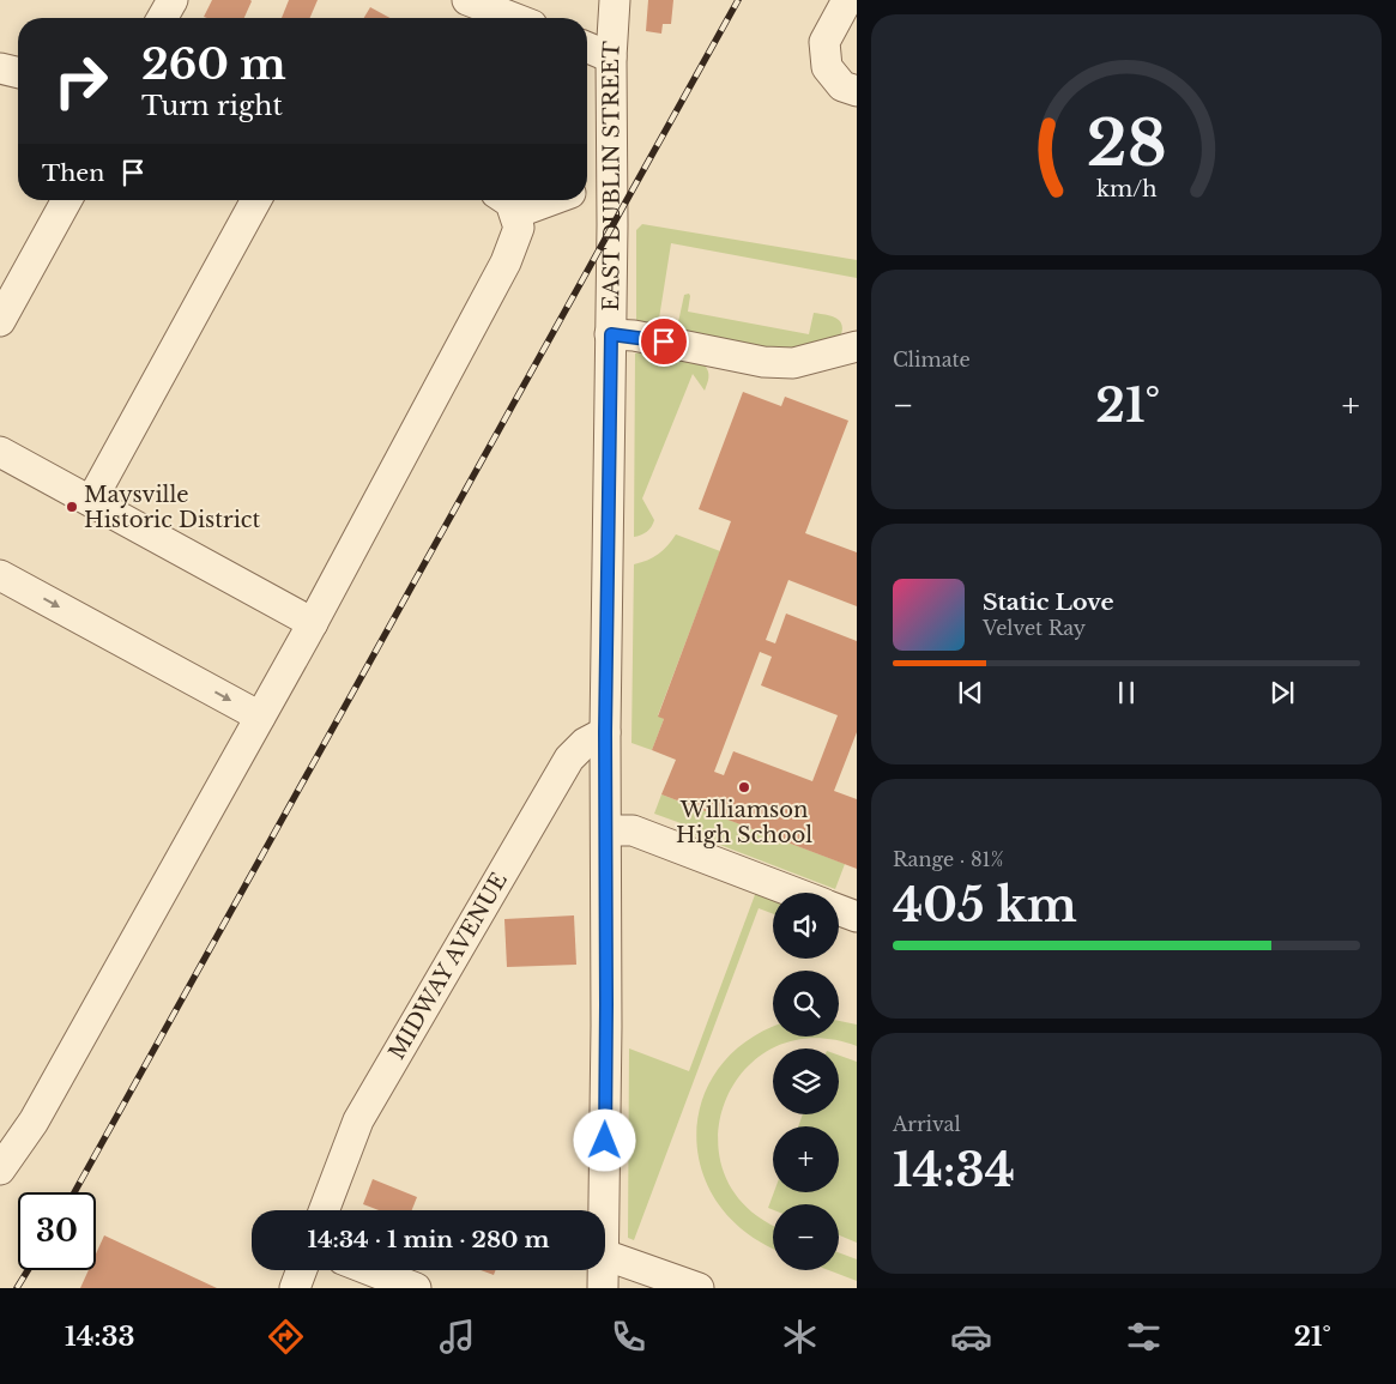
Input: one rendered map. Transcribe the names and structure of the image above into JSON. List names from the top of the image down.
{
  "streets": {
    "street": ["EAST DUBLIN STREET", "MIDWAY AVENUE"]
  },
  "crossings": [
    ["EAST DUBLIN STREET", "MIDWAY AVENUE"]
  ],
  "places": ["Maysville Historic District", "Williamson High School"],
  "page": {
    "turn": ["260 m", "Turn right"],
    "then": "Then",
    "tile": [
      "Climate",
      ["Range · 81%", "405 km"],
      ["Arrival", "14:34"]
    ],
    "heat": ["−", "21°", "+"],
    "song": ["Static Love", "Velvet Ray"],
    "map_buttons": ["+", "−"],
    "limit": "30",
    "trip": "14:34 · 1 min · 280 m",
    "tabs": ["14:33", "21°"],
    "gauge": ["28", "km/h"]
  }
}
